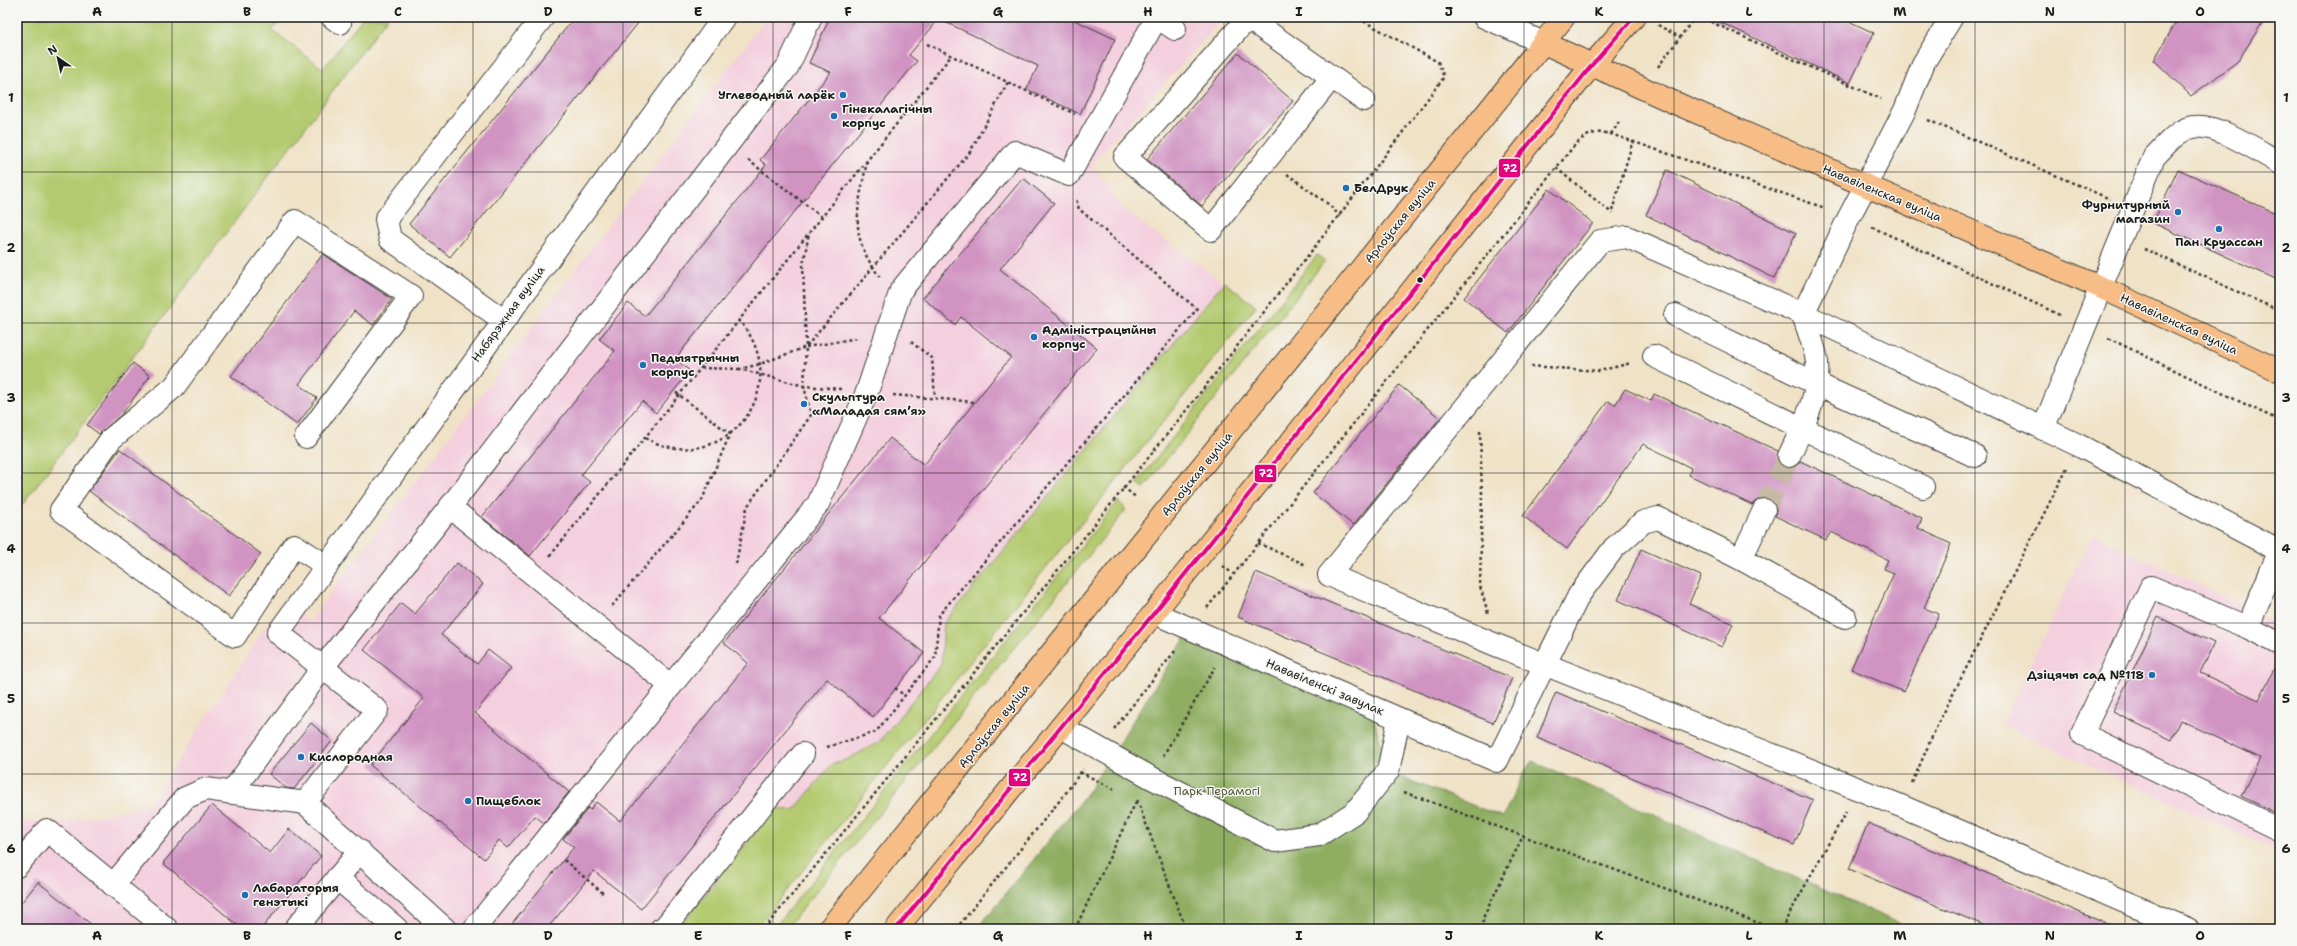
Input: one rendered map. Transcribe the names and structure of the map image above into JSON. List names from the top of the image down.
{
  "streets": {
    "main road": ["Нававіленская вуліца", "Арлоўская вуліца"],
    "street": ["Набярэжная вуліца", "Нававіленскі завулак"]
  },
  "crossings": [
    ["Нававіленская вуліца", "Арлоўская вуліца"]
  ],
  "parks": ["Парк Перамогі"],
  "places": [
    "Углеводный ларёк",
    "Гінекалагічны корпус",
    "БелДрук",
    "Фурнитурный магазин",
    "Пан Круассан",
    "Адміністрацыйны корпус",
    "Педыятрычны корпус",
    "Скульптура «Маладая сямʼя»",
    "Дзіцячы сад №118",
    "Кислородная",
    "Пищеблок",
    "Лабараторыя генэтыкі"
  ],
  "lines": ["transit line 72"],
  "north": "top left",
  "grid": {
    "columns": [
      "A",
      "B",
      "C",
      "D",
      "E",
      "F",
      "G",
      "H",
      "I",
      "J",
      "K",
      "L",
      "M",
      "N",
      "O"
    ],
    "rows": [
      "1",
      "2",
      "3",
      "4",
      "5",
      "6"
    ]
  }
}
